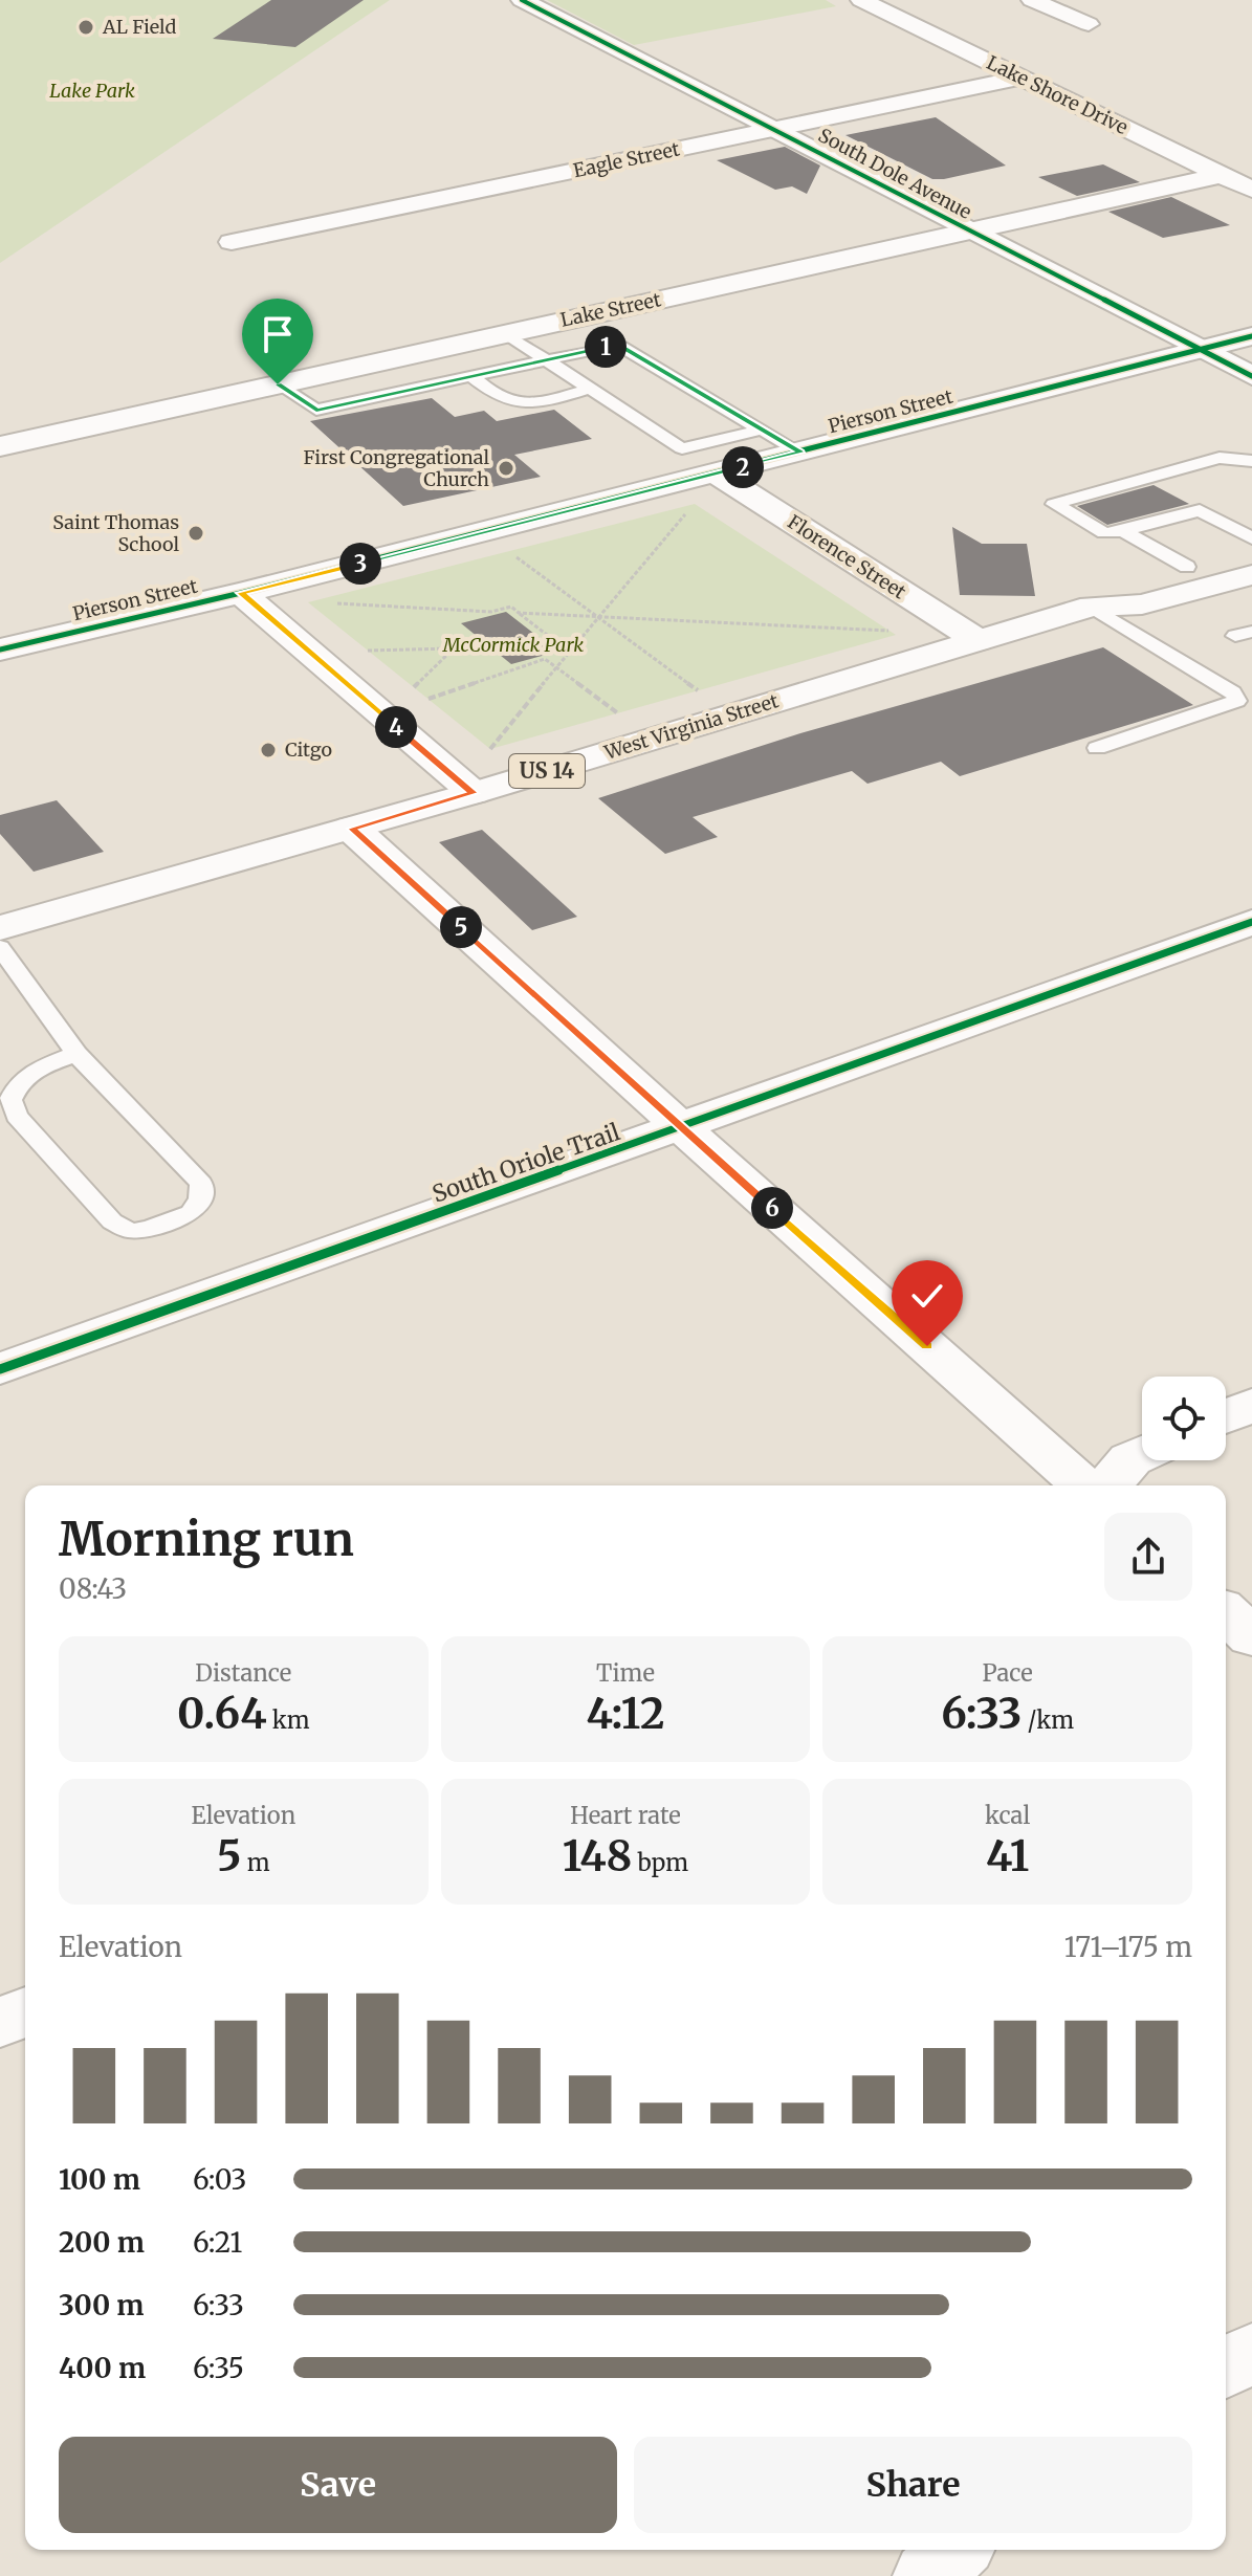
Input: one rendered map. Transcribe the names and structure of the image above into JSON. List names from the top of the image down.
{
  "streets": {
    "street": [
      "Lake Shore Drive",
      "Eagle Street",
      "South Dole Avenue",
      "Lake Street",
      "Pierson Street",
      "Florence Street",
      "West Virginia Street",
      "US 14",
      "South Oriole Trail"
    ]
  },
  "crossings": [
    ["Lake Shore Drive", "Eagle Street"],
    ["Lake Shore Drive", "Lake Street"],
    ["Eagle Street", "South Dole Avenue"],
    ["South Dole Avenue", "Lake Street"],
    ["South Dole Avenue", "Pierson Street"],
    ["Pierson Street", "Florence Street"],
    ["Florence Street", "West Virginia Street"]
  ],
  "parks": ["Lake Park", "McCormick Park"],
  "places": [
    "AL Field",
    "First Congregational Church",
    "Saint Thomas School",
    "Citgo"
  ],
  "page": {
    "pins": [
      "1",
      "2",
      "3",
      "4",
      "5",
      "6"
    ],
    "heading": ["Morning run", "08:43"],
    "stats": [
      ["Distance", "0.64 km"],
      ["Time", "4:12"],
      ["Pace", "6:33 /km"],
      ["Elevation", "5 m"],
      ["Heart rate", "148 bpm"],
      ["kcal", "41"]
    ],
    "chart": ["Elevation", "171–175 m"],
    "list": [
      {
        "name": "100 m",
        "note": "6:03"
      },
      {
        "name": "200 m",
        "note": "6:21"
      },
      {
        "name": "300 m",
        "note": "6:33"
      },
      {
        "name": "400 m",
        "note": "6:35"
      }
    ],
    "buttons": ["Save", "Share"]
  }
}
